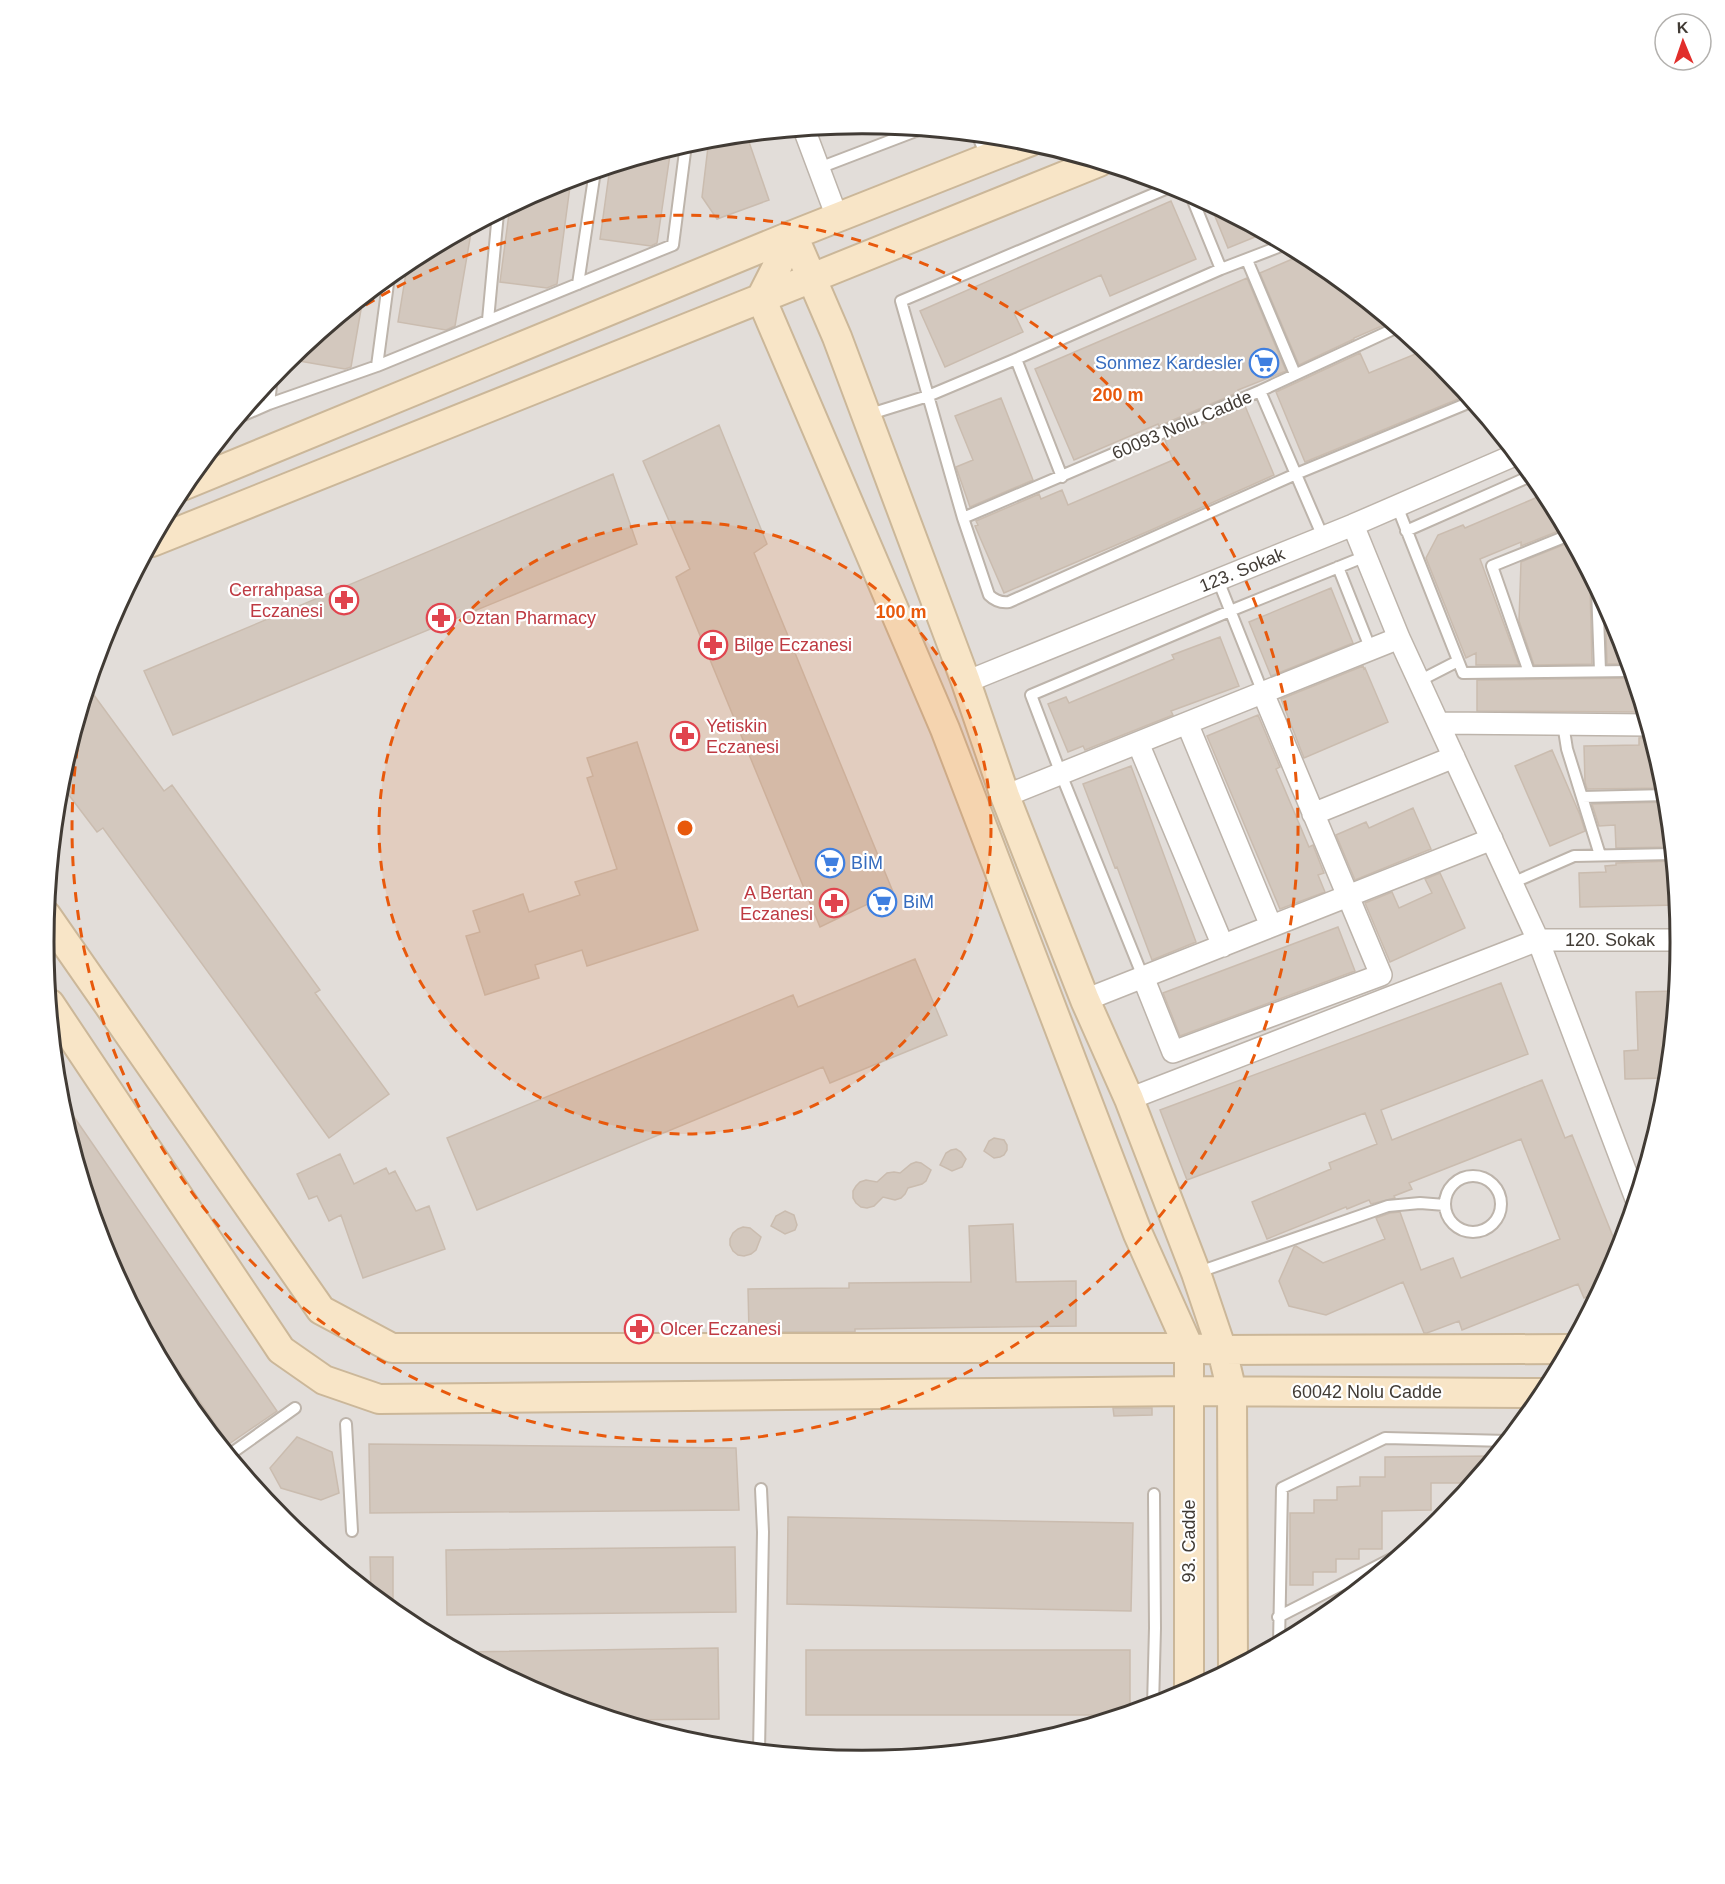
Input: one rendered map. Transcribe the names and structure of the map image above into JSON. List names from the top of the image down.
{
  "streets": {
    "street": [
      "123. Sokak",
      "120. Sokak",
      "60042 Nolu Cadde",
      "93. Cadde"
    ],
    "lane": ["60093 Nolu Cadde"]
  },
  "crossings": [
    ["60042 Nolu Cadde", "93. Cadde"]
  ],
  "places": {
    "supermarket": ["Sonmez Kardesler", "BİM", "BiM"],
    "pharmacy": [
      "Cerrahpasa Eczanesi",
      "Oztan Pharmacy",
      "Bilge Eczanesi",
      "Yetiskin Eczanesi",
      "A Bertan Eczanesi",
      "Olcer Eczanesi"
    ]
  },
  "north": "top",
  "rings": ["200 m", "100 m"]
}
